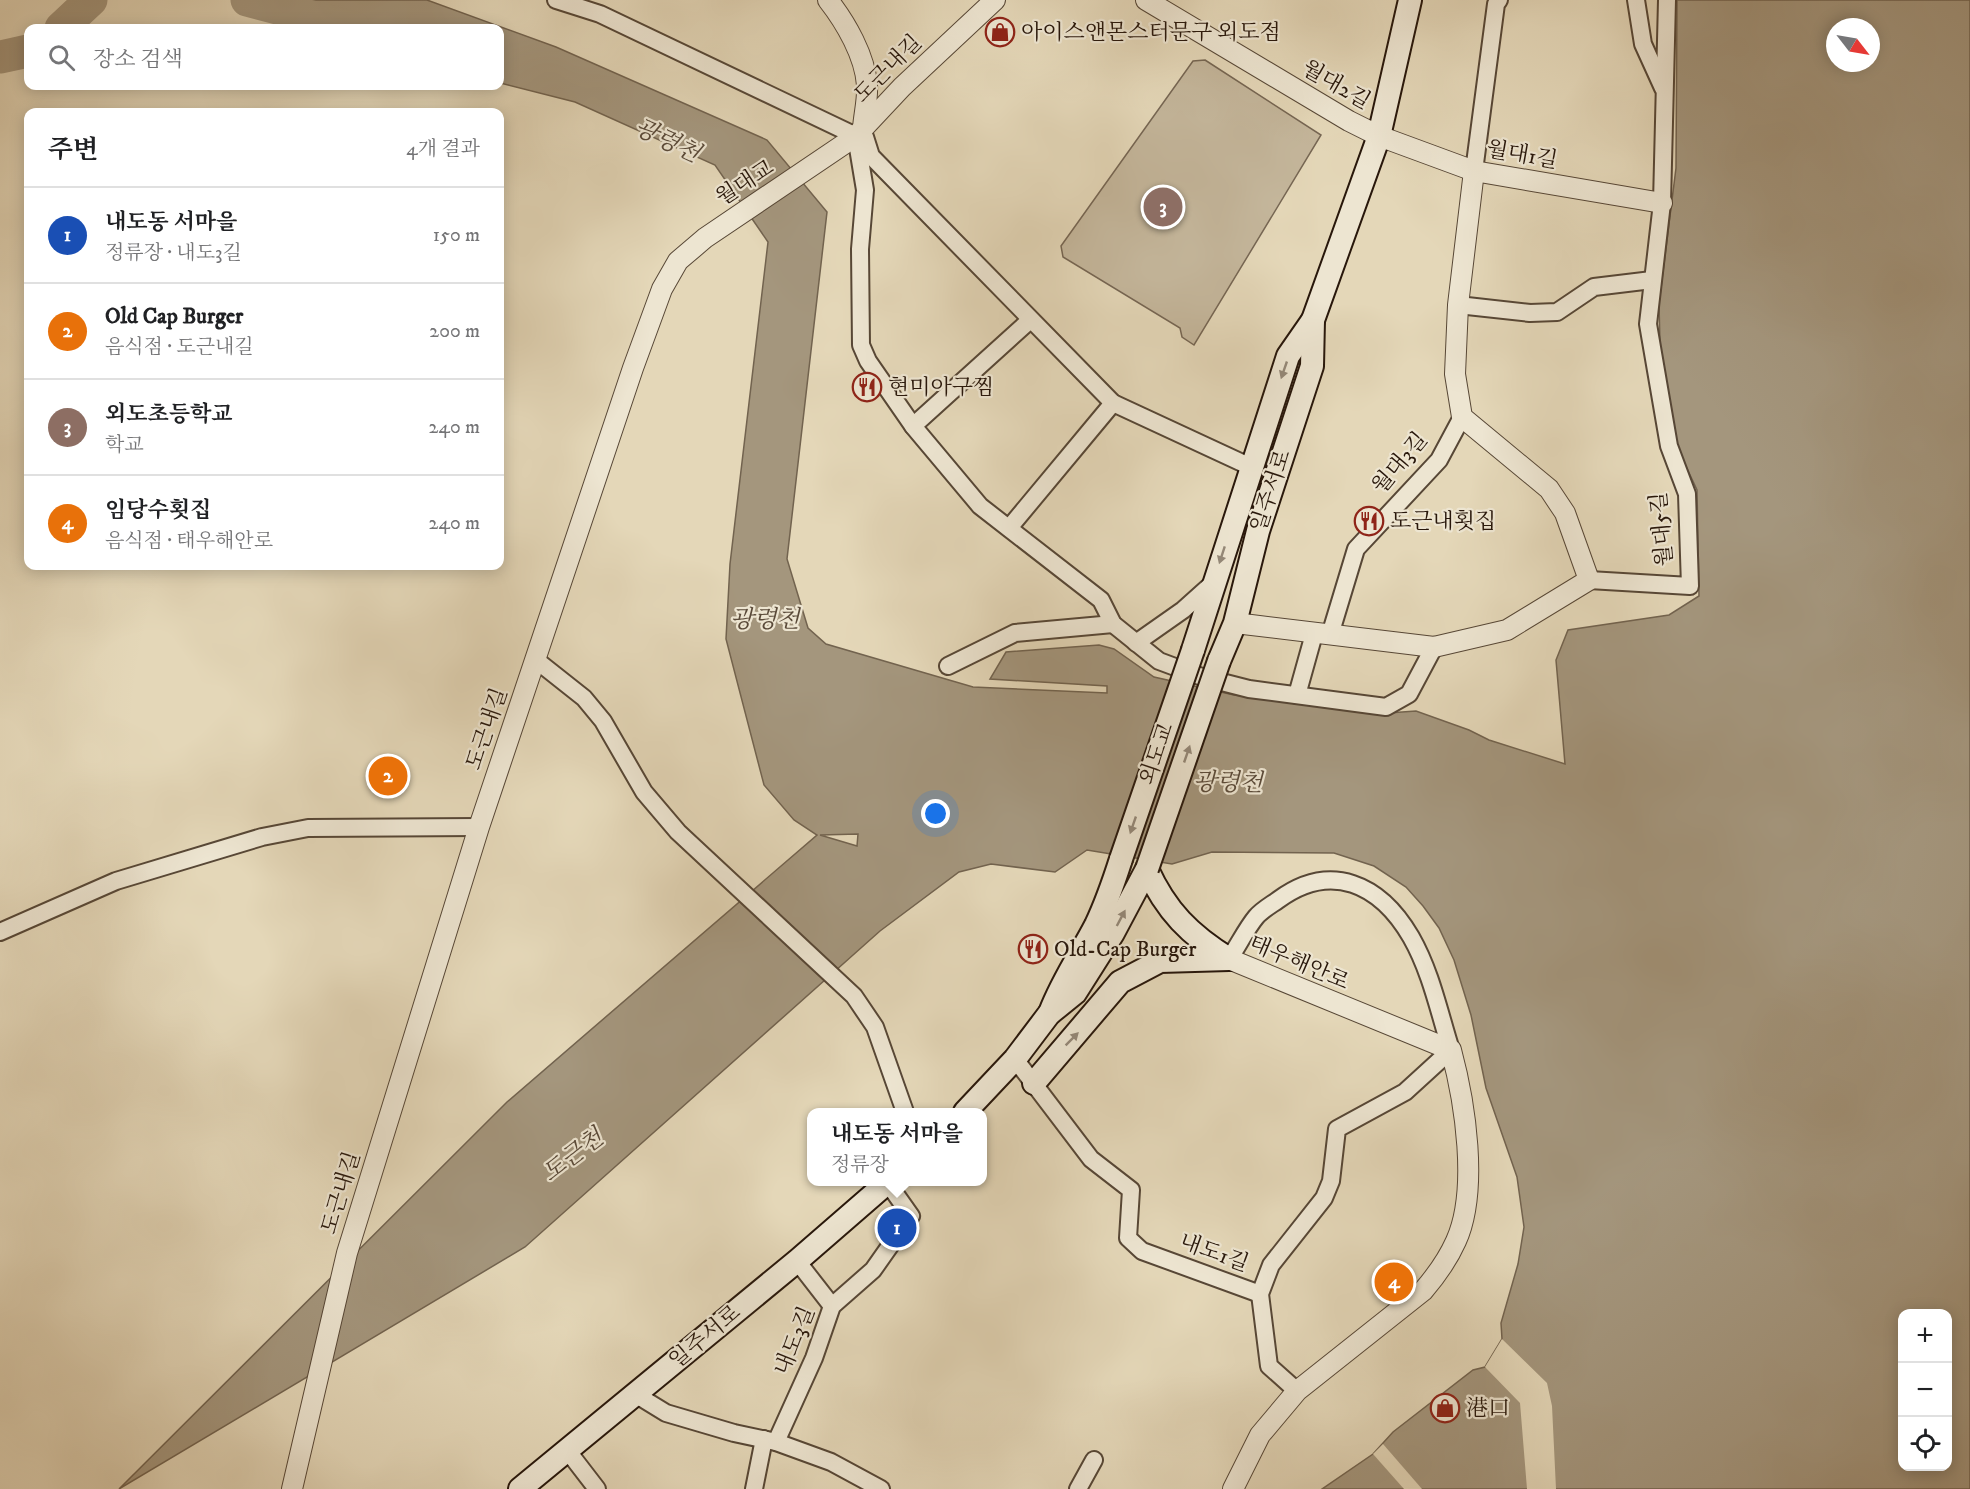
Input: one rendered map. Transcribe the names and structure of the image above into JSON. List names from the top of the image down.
{
  "streets": {
    "main road": ["일주서로", "외도교"],
    "street": [
      "도근내길",
      "월대2길",
      "월대1길",
      "월대교",
      "월대3길",
      "월대5길",
      "태우해안로",
      "내도1길",
      "내도3길"
    ]
  },
  "crossings": [
    ["도근내길", "월대교"],
    ["월대2길", "월대1길"],
    ["월대2길", "일주서로"],
    ["월대1길", "일주서로"],
    ["월대1길", "월대5길"],
    ["일주서로", "외도교"],
    ["태우해안로", "내도1길"]
  ],
  "water": ["광령천", "도근천"],
  "places": {
    "shop": ["아이스앤몬스터문구 외도점", "港口"],
    "restaurant": ["현미아구찜", "도근내횟집", "Old-Cap Burger"]
  },
  "north": "bottom right",
  "page": {
    "search": "장소 검색",
    "heading": ["주변", "4개 결과"],
    "pins": [
      "3",
      "2",
      "1",
      "4"
    ],
    "list": [
      {
        "mark": "1",
        "name": "내도동 서마을",
        "note": "정류장 · 내도3길",
        "value": "150 m"
      },
      {
        "mark": "2",
        "name": "Old Cap Burger",
        "note": "음식점 · 도근내길",
        "value": "200 m"
      },
      {
        "mark": "3",
        "name": "외도초등학교",
        "note": "학교",
        "value": "240 m"
      },
      {
        "mark": "4",
        "name": "임당수횟집",
        "note": "음식점 · 태우해안로",
        "value": "240 m"
      }
    ],
    "popup": ["내도동 서마을", "정류장"],
    "map_buttons": ["+", "−"]
  }
}
